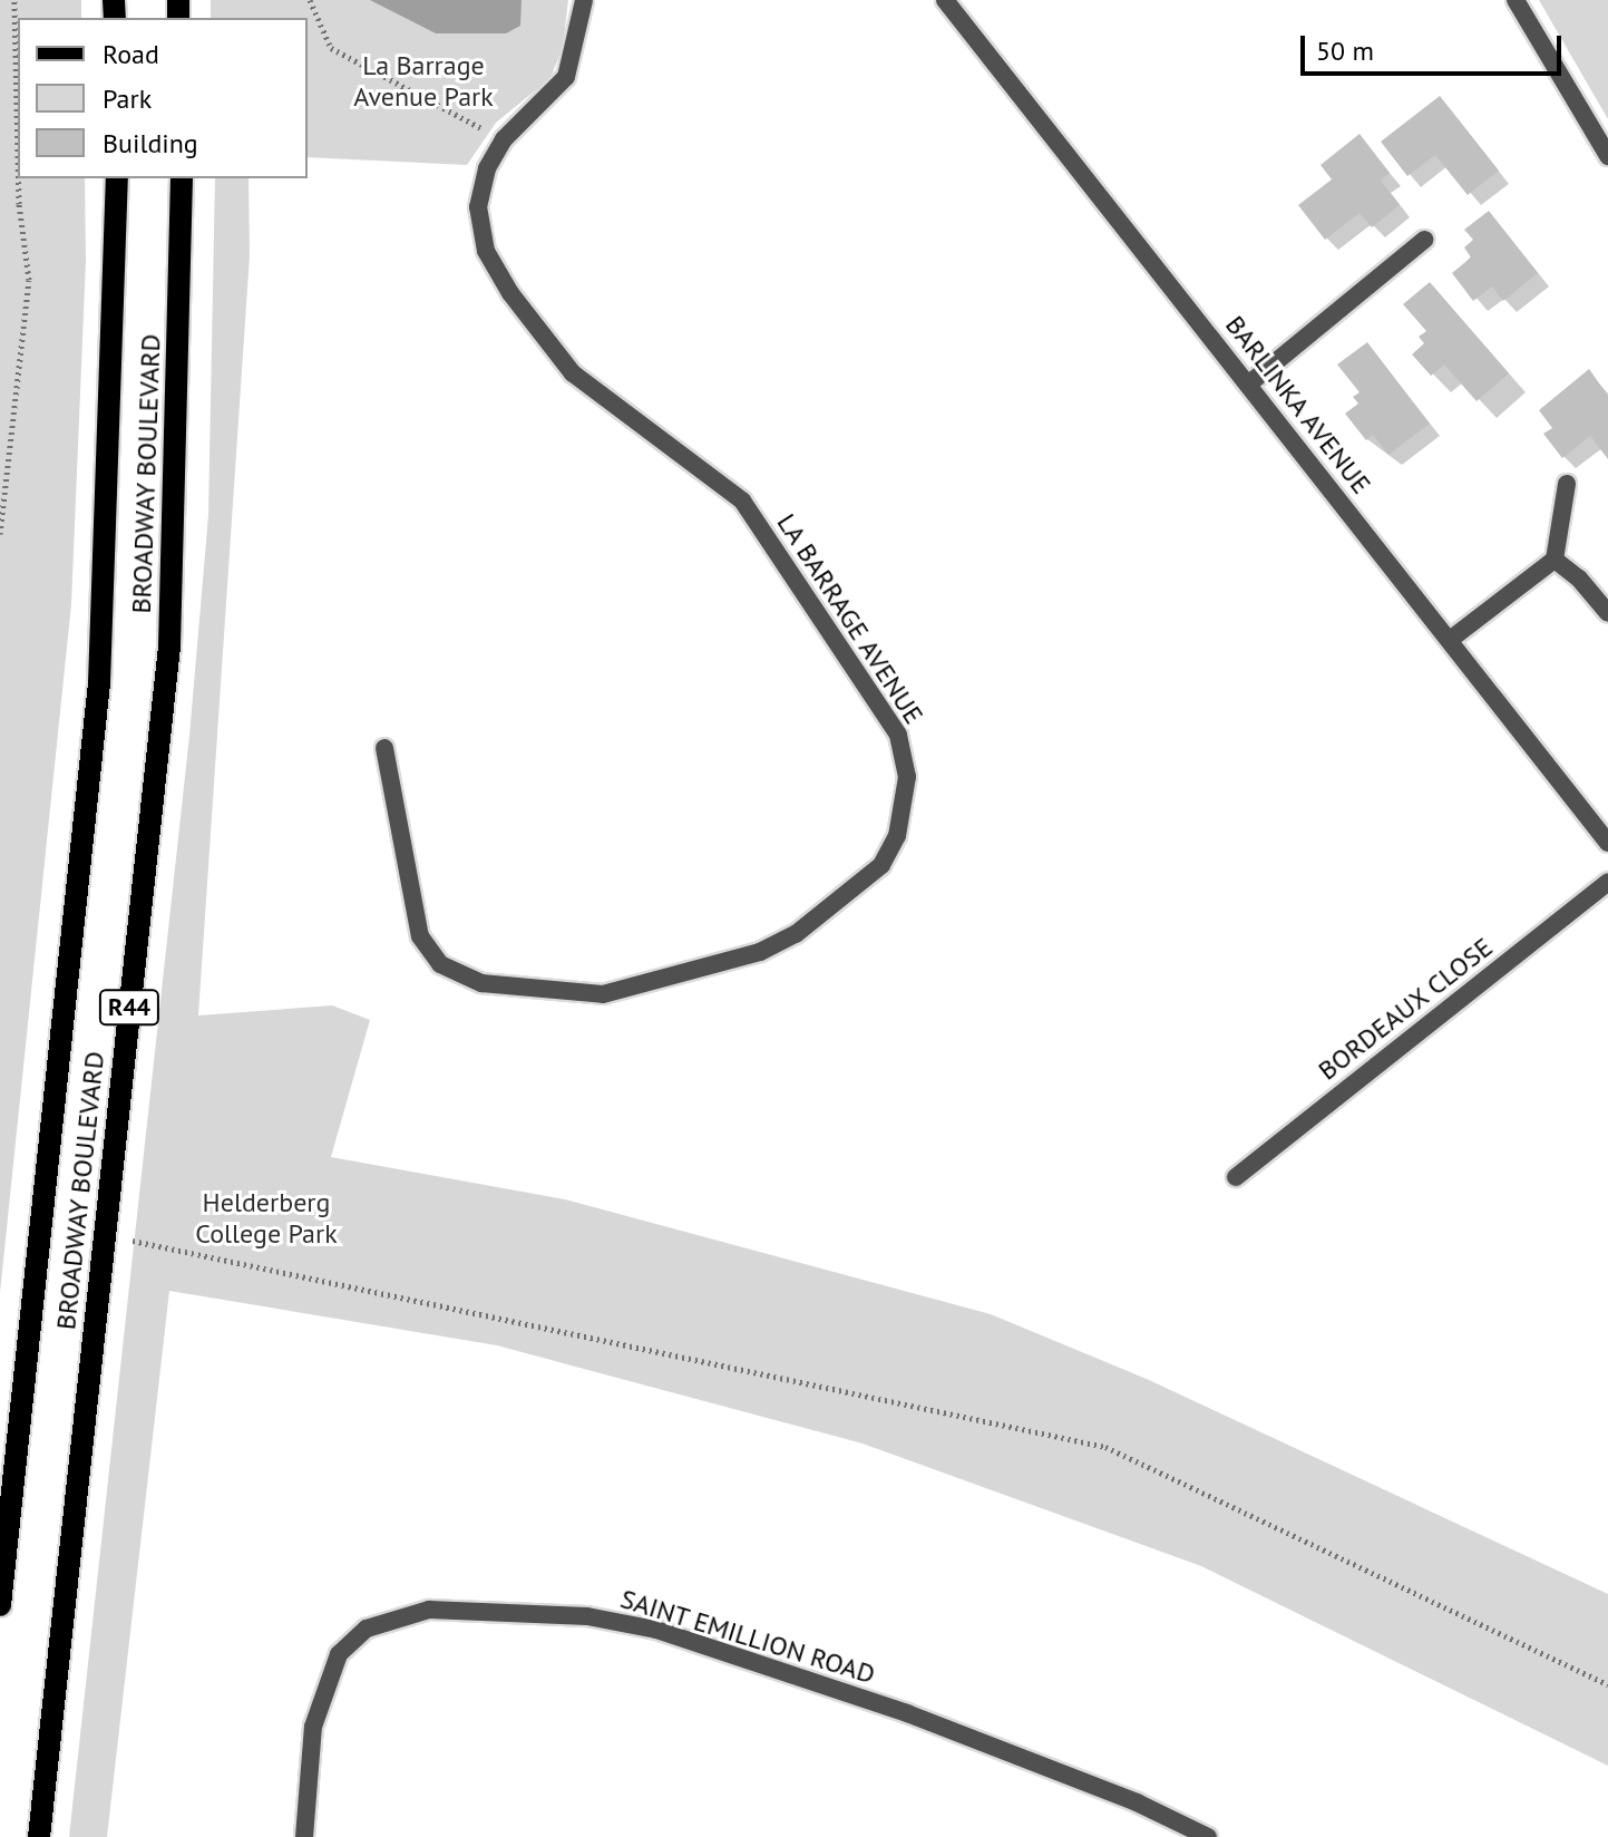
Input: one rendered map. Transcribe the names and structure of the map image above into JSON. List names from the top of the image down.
{
  "streets": {
    "main road": ["BROADWAY BOULEVARD", "R44"],
    "street": [
      "BARLINKA AVENUE",
      "LA BARRAGE AVENUE",
      "BORDEAUX CLOSE",
      "SAINT EMILLION ROAD"
    ]
  },
  "parks": ["La Barrage Avenue Park", "Helderberg College Park"],
  "legend": ["Road", "Park", "Building"],
  "scale_bar": "50 m"
}
